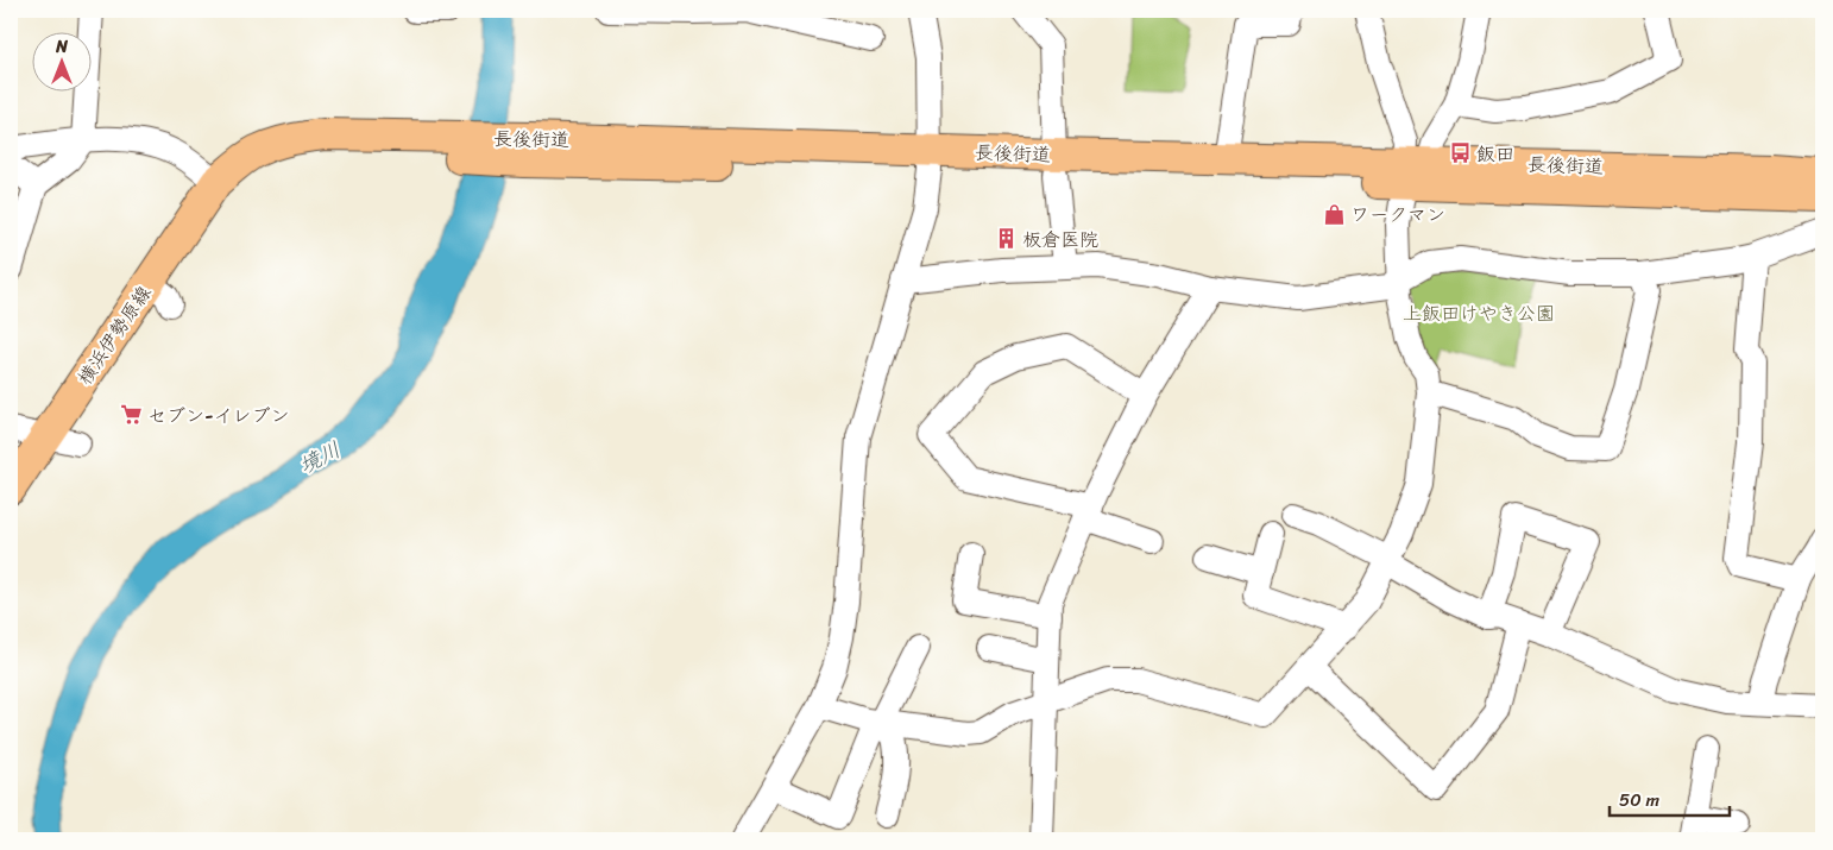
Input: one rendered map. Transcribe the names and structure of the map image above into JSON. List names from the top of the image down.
{
  "streets": {
    "main road": ["長後街道", "横浜伊勢原線"]
  },
  "crossings": [
    ["長後街道", "横浜伊勢原線"]
  ],
  "water": ["境川"],
  "parks": ["上飯田けやき公園"],
  "places": {
    "bus stop": ["飯田"],
    "shop": ["ワークマン"],
    "building": ["板倉医院"],
    "supermarket": ["セブン-イレブン"]
  },
  "scale_bar": "50 m",
  "north": "top"
}
